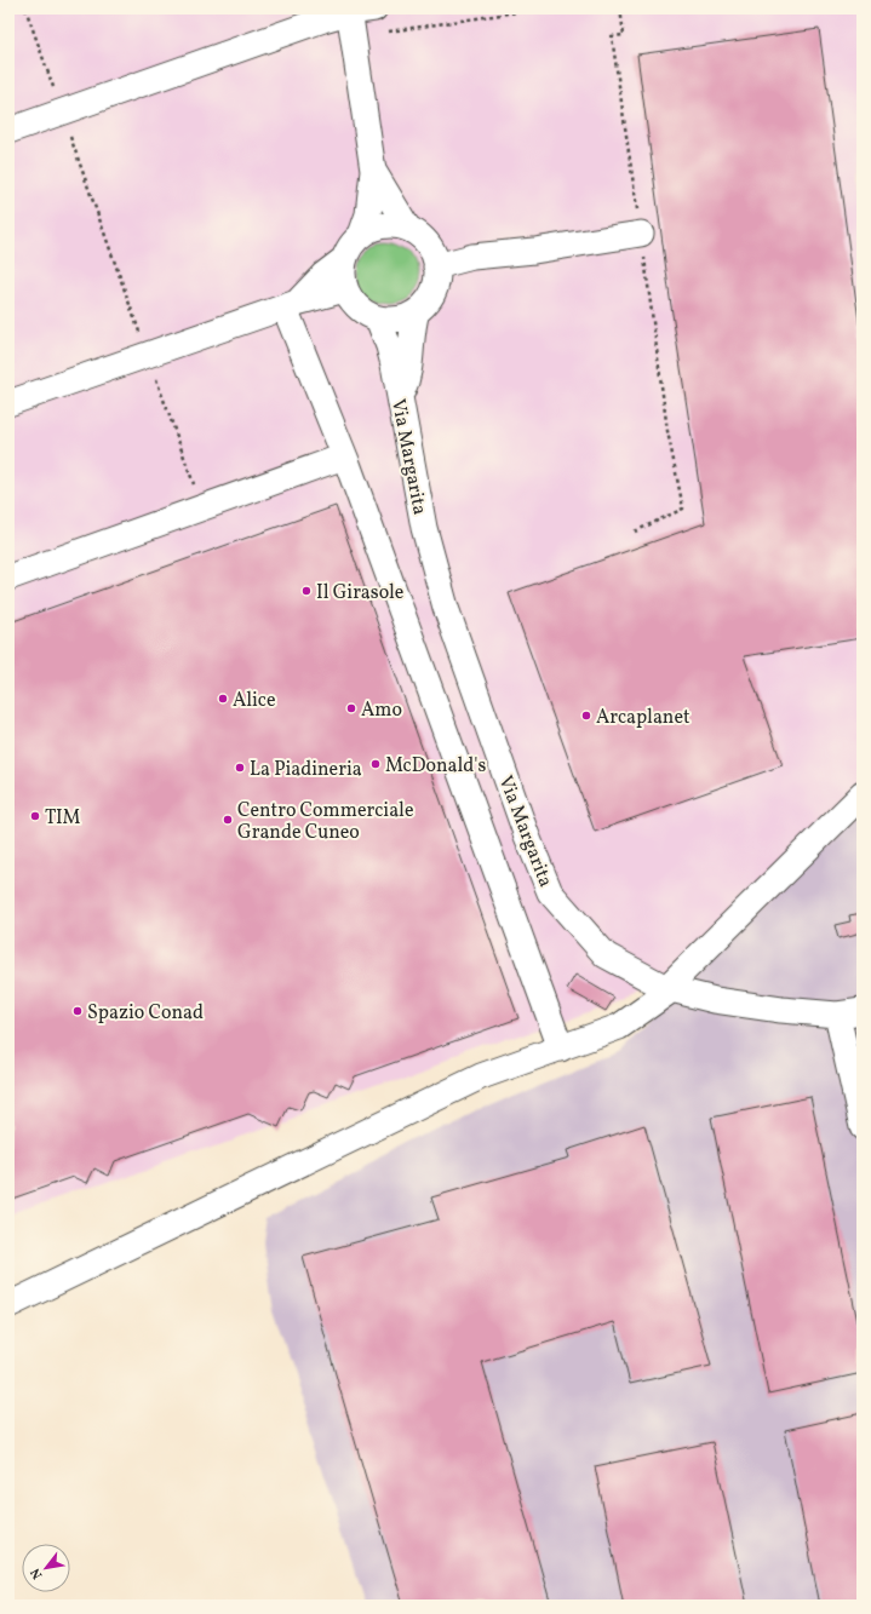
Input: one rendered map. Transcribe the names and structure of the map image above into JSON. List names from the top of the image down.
{
  "streets": {
    "street": ["Via Margarita"]
  },
  "places": [
    "Il Girasole",
    "Alice",
    "Amo",
    "Arcaplanet",
    "McDonald's",
    "La Piadineria",
    "TIM",
    "Centro Commerciale Grande Cuneo",
    "Spazio Conad"
  ],
  "north": "bottom left"
}
